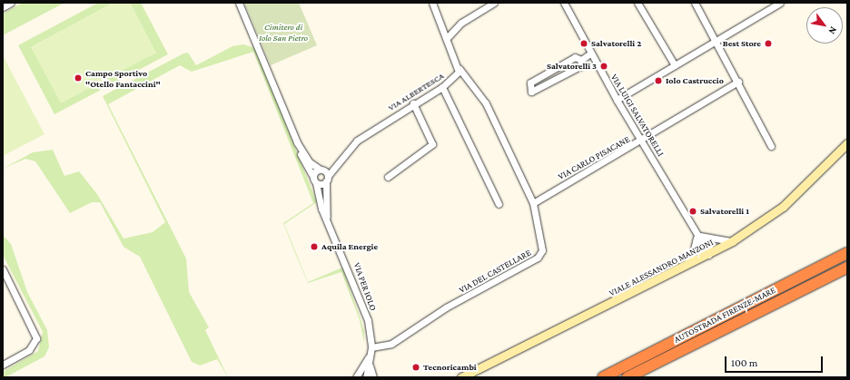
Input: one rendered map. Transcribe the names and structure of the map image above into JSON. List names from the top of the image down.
{
  "streets": {
    "highway": ["AUTOSTRADA FIRENZE-MARE"],
    "street": [
      "VIA ALBERTESCA",
      "VIA LUIGI SALVATORELLI",
      "VIA CARLO PISACANE",
      "VIALE ALESSANDRO MANZONI",
      "VIA DEL CASTELLARE",
      "VIA PER IOLO"
    ]
  },
  "crossings": [
    ["VIA ALBERTESCA", "VIA DEL CASTELLARE"],
    ["VIA ALBERTESCA", "VIA PER IOLO"],
    ["VIA LUIGI SALVATORELLI", "VIA CARLO PISACANE"],
    ["VIA LUIGI SALVATORELLI", "VIALE ALESSANDRO MANZONI"],
    ["VIA CARLO PISACANE", "VIA DEL CASTELLARE"],
    ["VIA DEL CASTELLARE", "VIA PER IOLO"]
  ],
  "parks": ["Cimitero di Iolo San Pietro"],
  "places": [
    "Salvatorelli 2",
    "Best Store",
    "Salvatorelli 3",
    "Campo Sportivo \"Otello Fantaccini\"",
    "Iolo Castruccio",
    "Salvatorelli 1",
    "Aquila Energie",
    "Tecnoricambi"
  ],
  "scale_bar": "100 m",
  "north": "bottom right"
}
